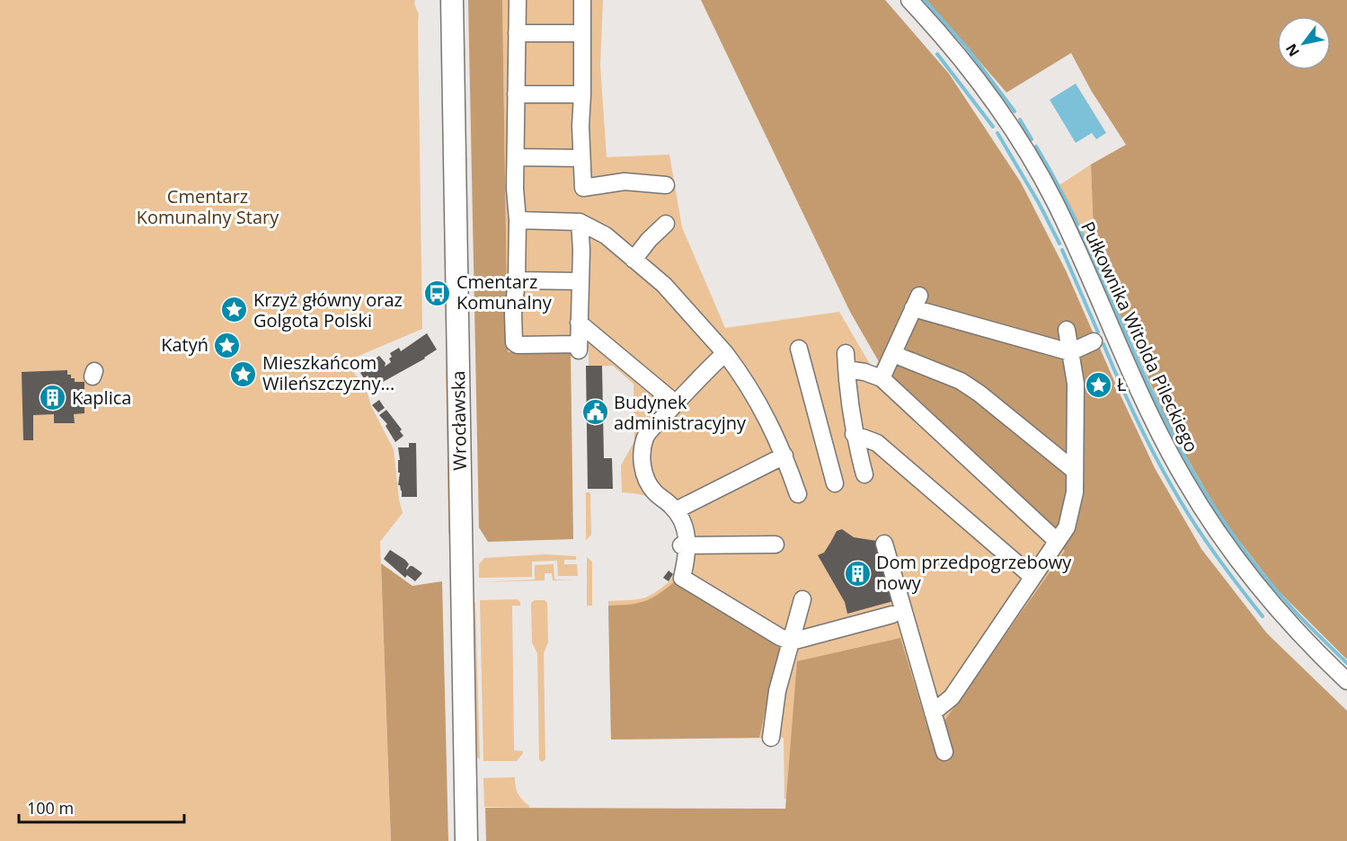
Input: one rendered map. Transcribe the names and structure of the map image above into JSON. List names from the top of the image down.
{
  "streets": {
    "main road": ["Wrocławska"],
    "street": ["Pułkownika Witolda Pileckiego"]
  },
  "parks": ["Cmentarz Komunalny Stary"],
  "places": {
    "bus stop": ["Cmentarz Komunalny"],
    "place": [
      "Krzyż główny oraz Golgota Polski",
      "Katyń",
      "Mieszkańcom Wileńszczyzny...",
      "Ł"
    ],
    "building": ["Kaplica", "Dom przedpogrzebowy nowy"],
    "public building": ["Budynek administracyjny"]
  },
  "scale_bar": "100 m",
  "north": "bottom left"
}
